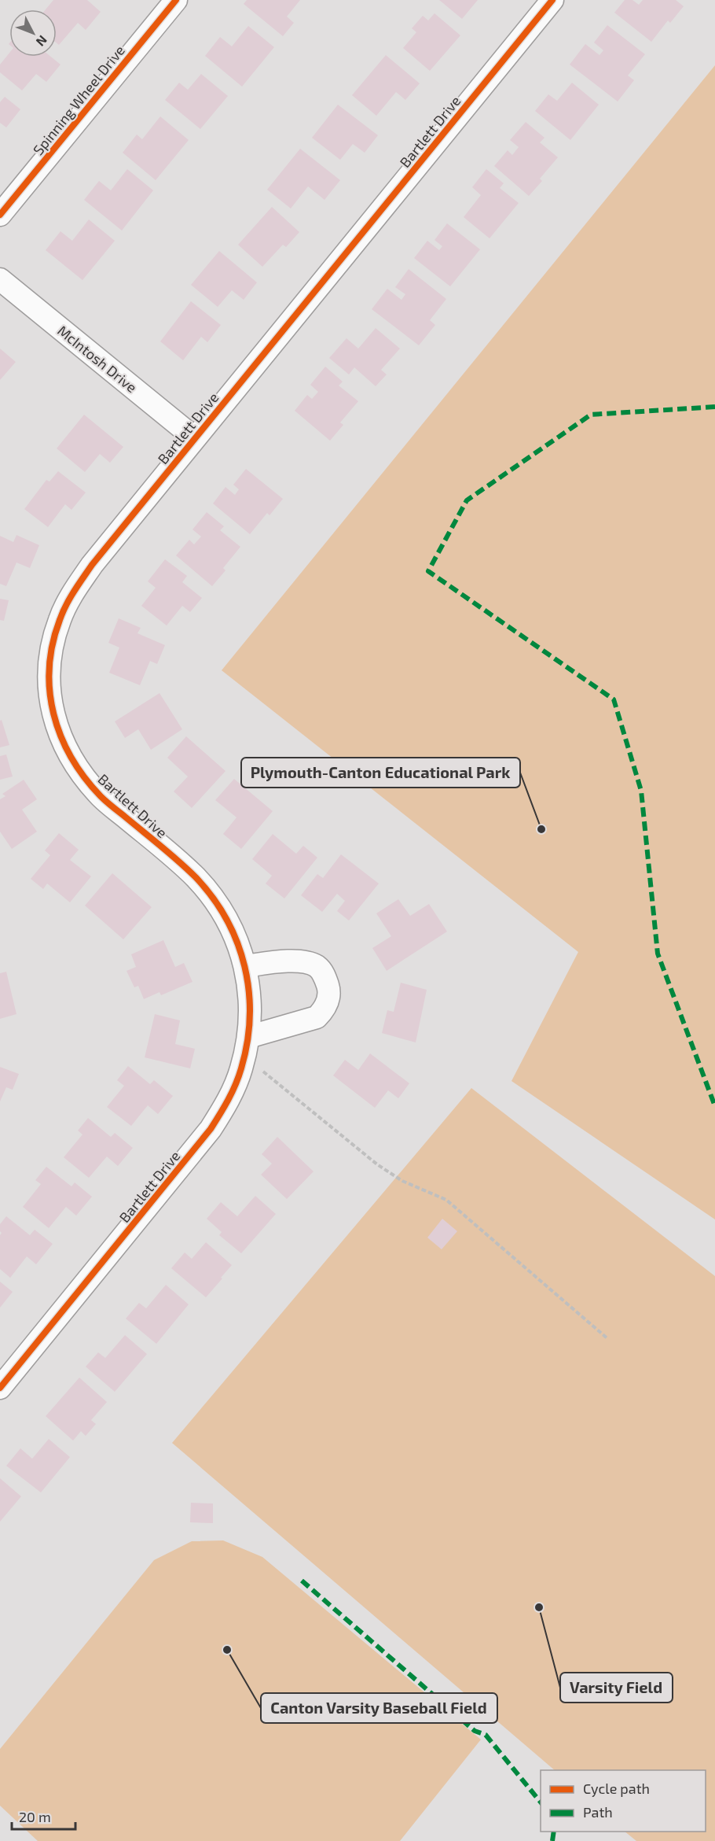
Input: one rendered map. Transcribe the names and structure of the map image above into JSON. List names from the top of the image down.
{
  "streets": {
    "street": ["Spinning Wheel Drive", "Bartlett Drive", "McIntosh Drive"]
  },
  "crossings": [
    ["Bartlett Drive", "McIntosh Drive"]
  ],
  "places": ["Plymouth-Canton Educational Park", "Varsity Field", "Canton Varsity Baseball Field"],
  "legend": ["Cycle path", "Path"],
  "scale_bar": "20 m",
  "north": "bottom right"
}
